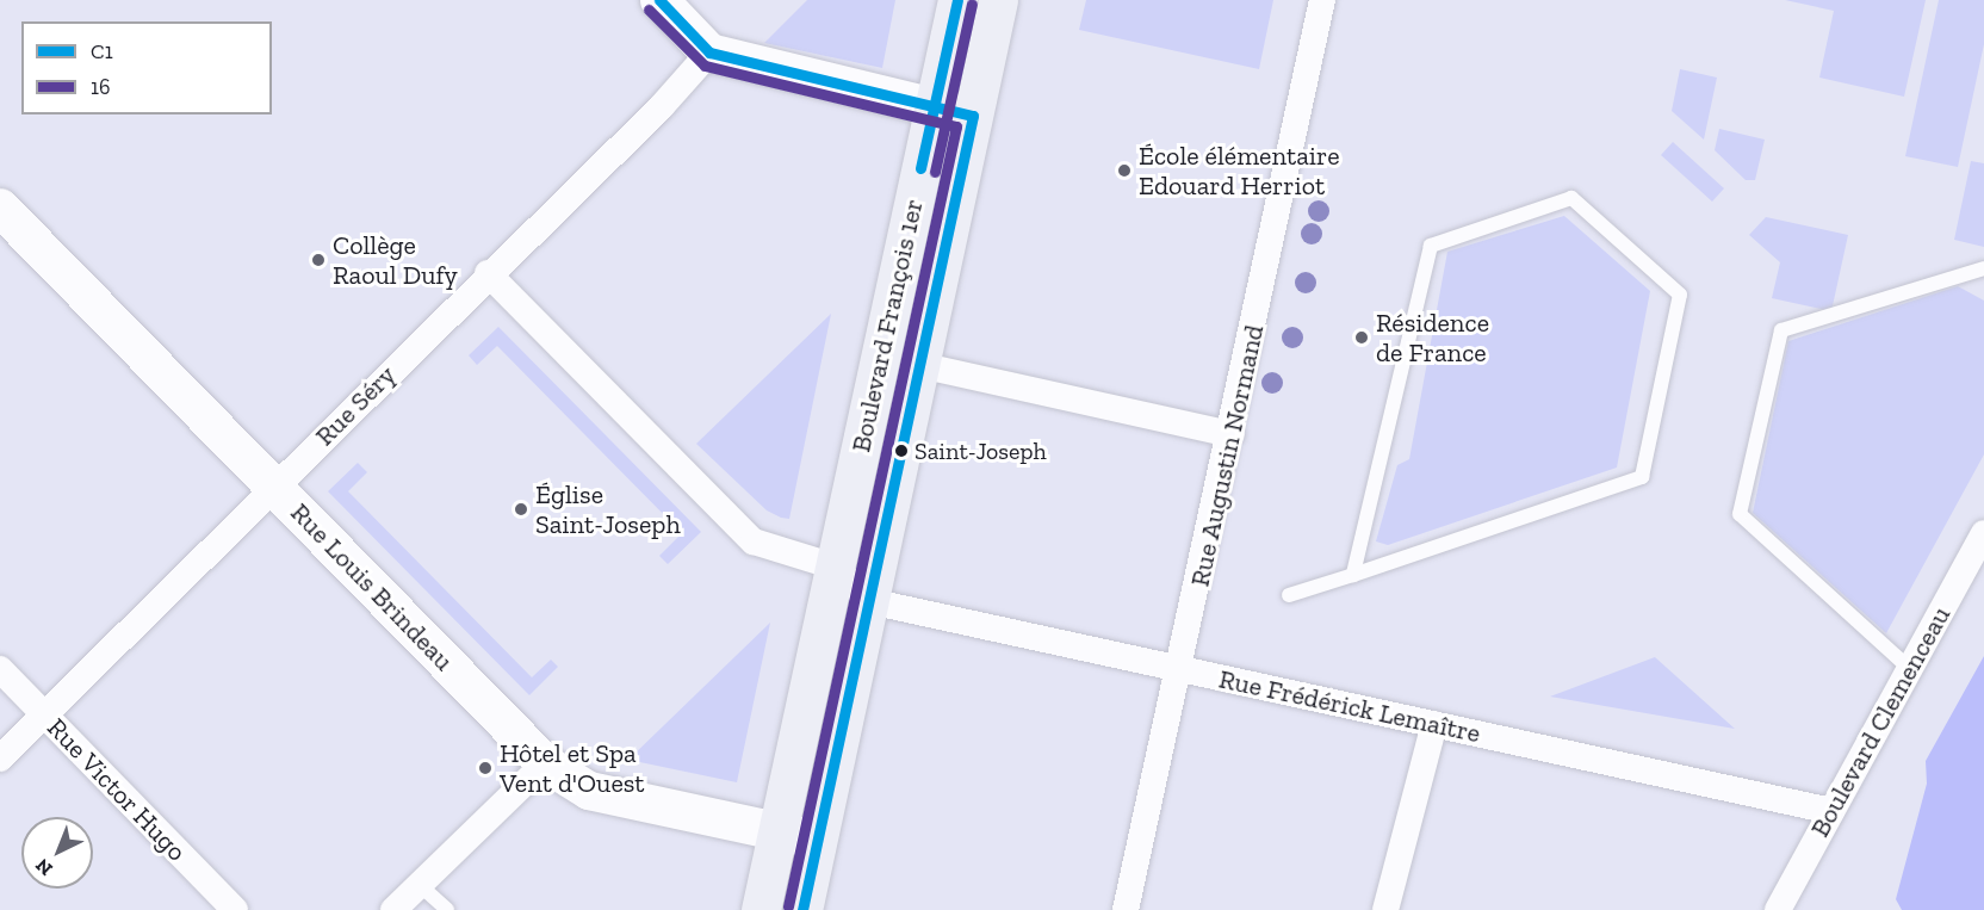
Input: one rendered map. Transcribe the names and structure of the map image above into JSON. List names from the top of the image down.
{
  "streets": {
    "main road": ["Boulevard François 1er", "Rue Louis Brindeau"],
    "street": [
      "Rue Séry",
      "Rue Augustin Normand",
      "Rue Frédérick Lemaître",
      "Boulevard Clemenceau",
      "Rue Victor Hugo"
    ]
  },
  "crossings": [
    ["Boulevard François 1er", "Rue Louis Brindeau"],
    ["Boulevard François 1er", "Rue Frédérick Lemaître"],
    ["Rue Séry", "Rue Louis Brindeau"],
    ["Rue Séry", "Rue Victor Hugo"],
    ["Rue Augustin Normand", "Rue Frédérick Lemaître"],
    ["Rue Frédérick Lemaître", "Boulevard Clemenceau"]
  ],
  "places": [
    "École élémentaire Edouard Herriot",
    "Collège Raoul Dufy",
    "Résidence de France",
    "Saint-Joseph",
    "Église Saint-Joseph",
    "Hôtel et Spa Vent d'Ouest"
  ],
  "lines": ["transit line C1", "transit line 16"],
  "legend": ["C1", "16"],
  "north": "bottom left"
}
